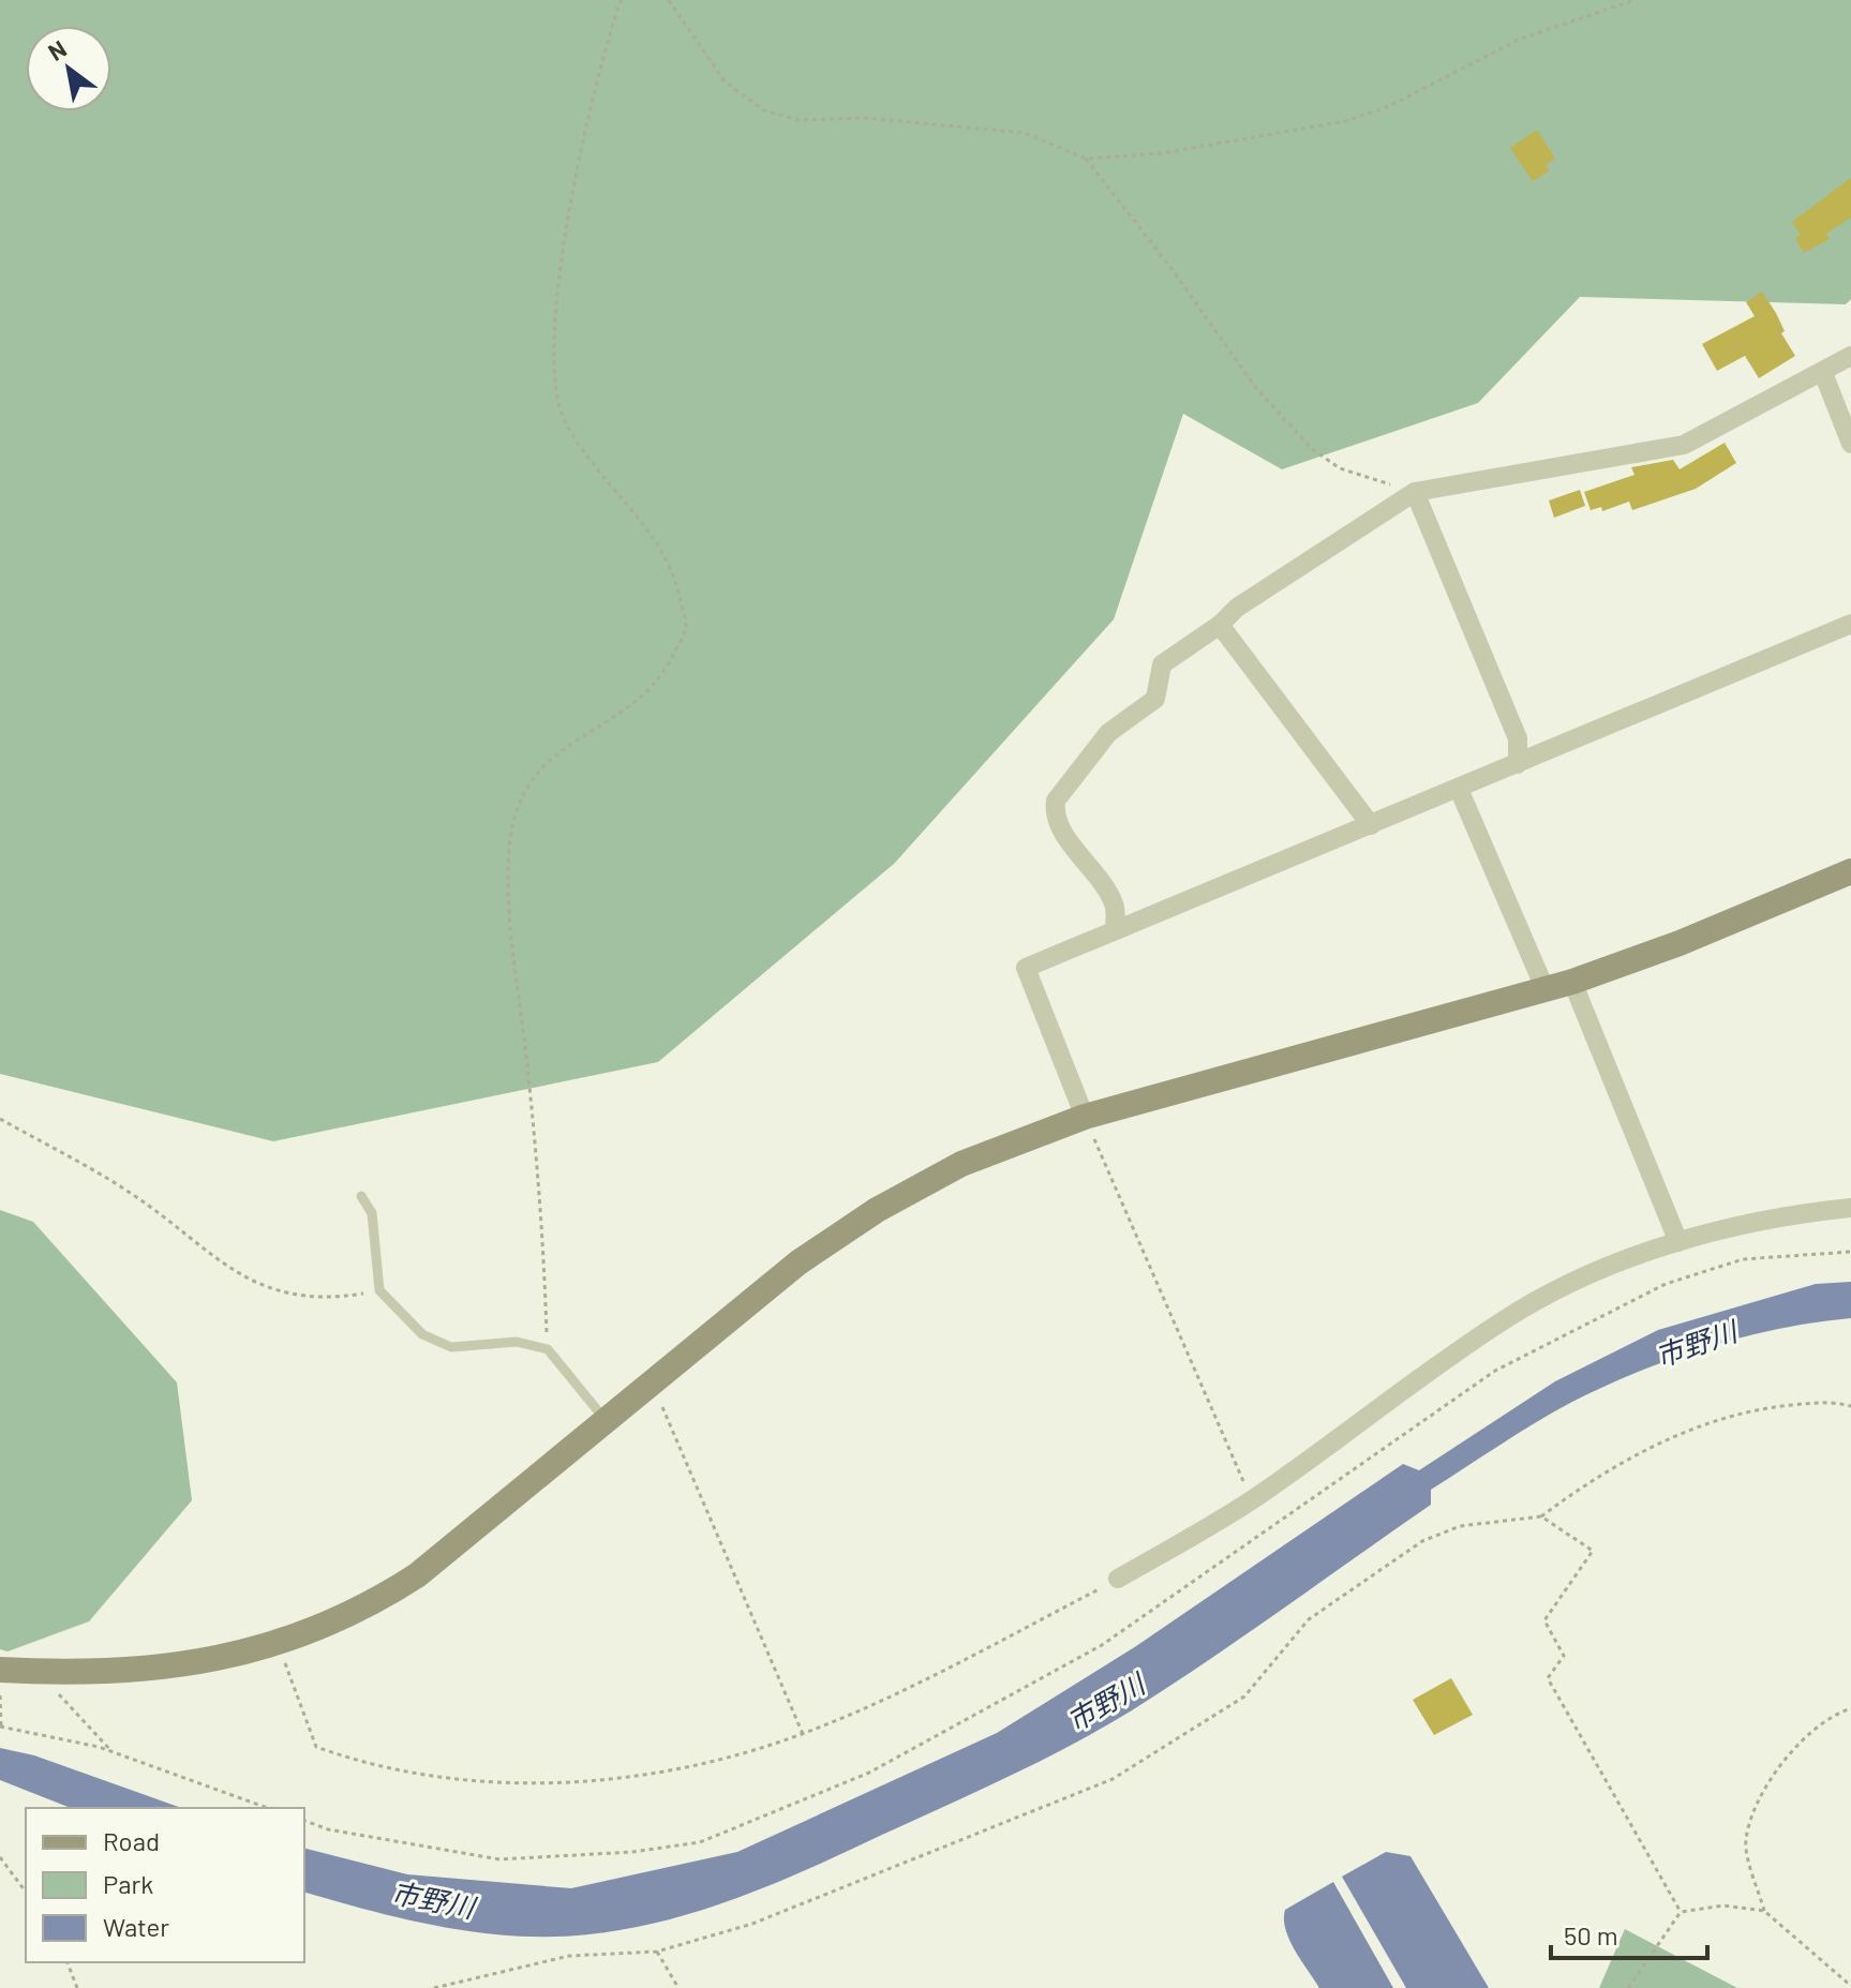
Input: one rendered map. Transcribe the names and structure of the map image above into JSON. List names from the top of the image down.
{
  "water": ["市野川"],
  "legend": ["Road", "Park", "Water"],
  "scale_bar": "50 m",
  "north": "top left"
}
